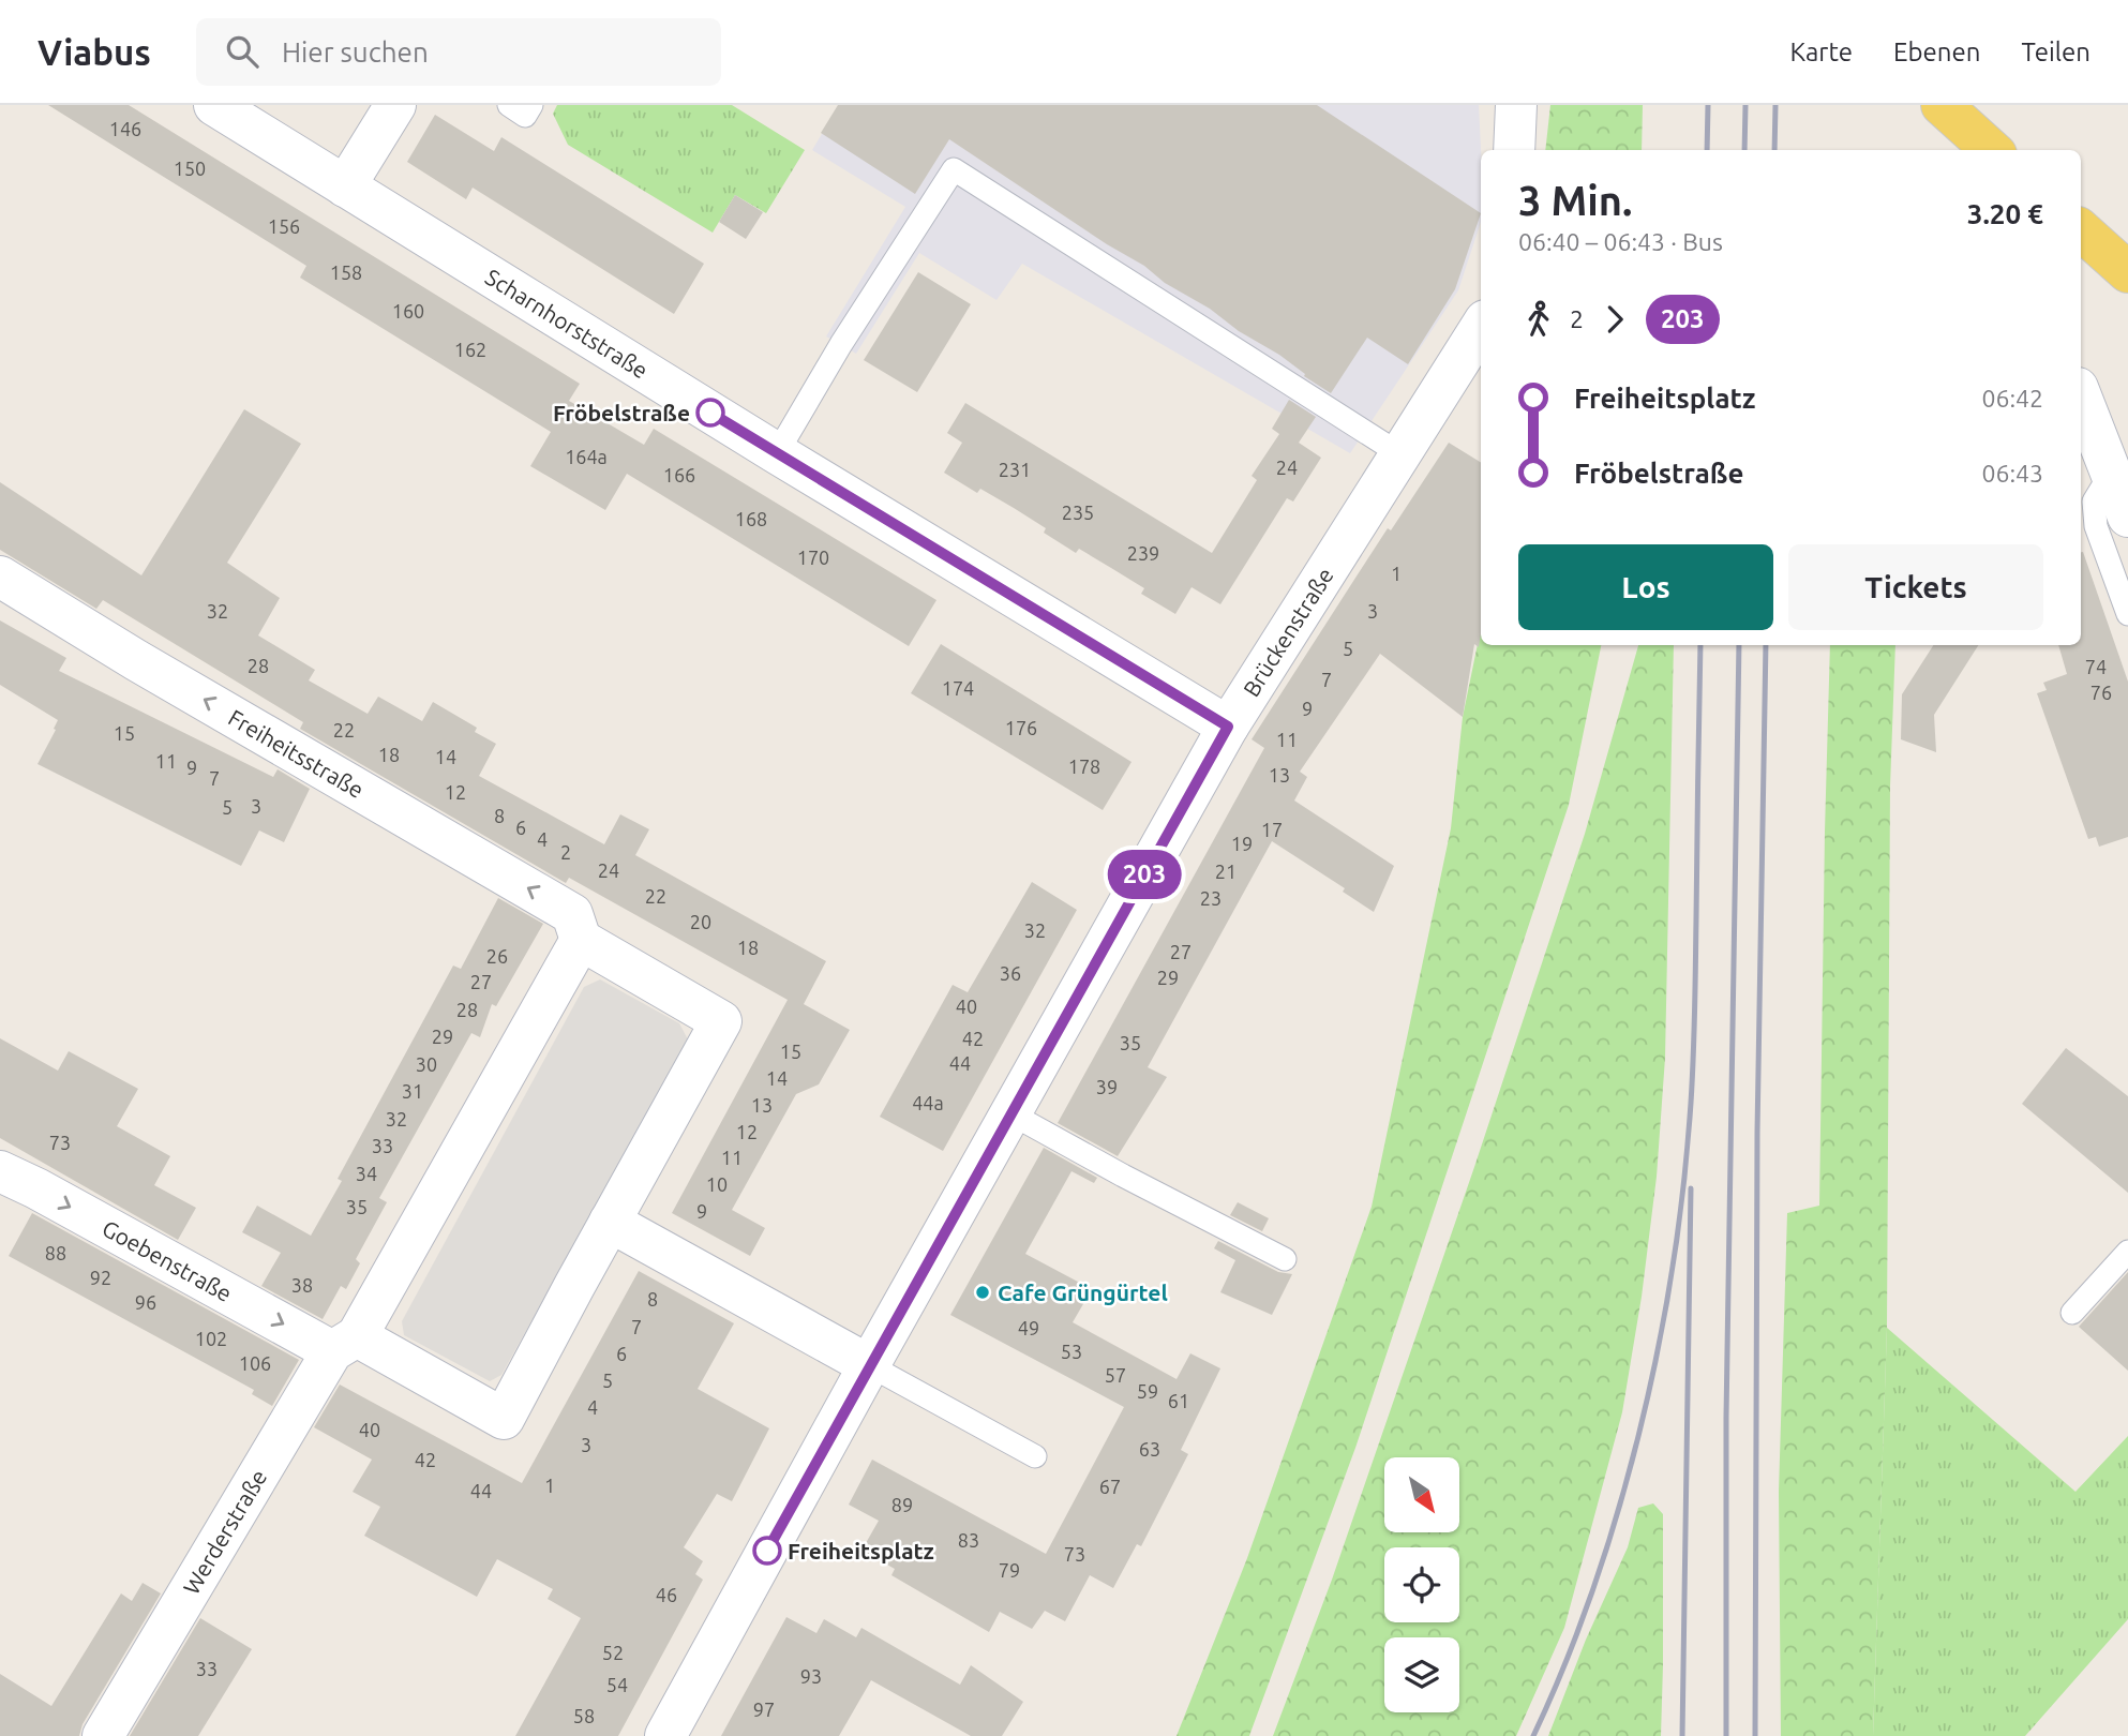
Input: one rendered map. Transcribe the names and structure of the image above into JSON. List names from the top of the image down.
{
  "streets": {
    "street": [
      "Scharnhorststraße",
      "Brückenstraße",
      "Freiheitsstraße",
      "Goebenstraße",
      "Werderstraße"
    ]
  },
  "crossings": [
    ["Scharnhorststraße", "Brückenstraße"],
    ["Goebenstraße", "Werderstraße"]
  ],
  "one_way": ["Freiheitsstraße", "Goebenstraße"],
  "places": ["Fröbelstraße", "Cafe Grüngürtel", "Freiheitsplatz"],
  "lines": ["bus line 203"],
  "house_numbers": [
    "146",
    "150",
    "156",
    "158",
    "160",
    "162",
    "164a",
    "24",
    "231",
    "166",
    "235",
    "168",
    "239",
    "170",
    "1",
    "32",
    "3",
    "5",
    "28",
    "74",
    "7",
    "174",
    "76",
    "9",
    "176",
    "22",
    "15",
    "11",
    "18",
    "14",
    "11",
    "178",
    "9",
    "13",
    "7",
    "12",
    "3",
    "5",
    "8",
    "6",
    "17",
    "4",
    "19",
    "2",
    "24",
    "21",
    "22",
    "23",
    "20",
    "32",
    "18",
    "27",
    "26",
    "36",
    "29",
    "27",
    "40",
    "28",
    "29",
    "42",
    "35",
    "15",
    "44",
    "30",
    "14",
    "39",
    "31",
    "44a",
    "13",
    "32",
    "12",
    "73",
    "33",
    "11",
    "34",
    "10",
    "35",
    "9",
    "88",
    "92",
    "38",
    "8",
    "96",
    "7",
    "49",
    "102",
    "53",
    "6",
    "106",
    "57",
    "5",
    "59",
    "61",
    "4",
    "40",
    "3",
    "63",
    "42",
    "1",
    "67",
    "44",
    "89",
    "83",
    "73",
    "79",
    "46",
    "52",
    "33",
    "93",
    "54",
    "97",
    "58"
  ],
  "north": "bottom right",
  "page": {
    "header": "Viabus",
    "search": "Hier suchen",
    "nav": ["Karte", "Ebenen", "Teilen"],
    "on_map": "203",
    "heading": ["3 Min.", "06:40 – 06:43 · Bus", "3.20 €"],
    "legs": ["2", "203"],
    "list": [
      {
        "name": "Freiheitsplatz",
        "value": "06:42"
      },
      {
        "name": "Fröbelstraße",
        "value": "06:43"
      }
    ],
    "buttons": ["Los", "Tickets"]
  }
}
